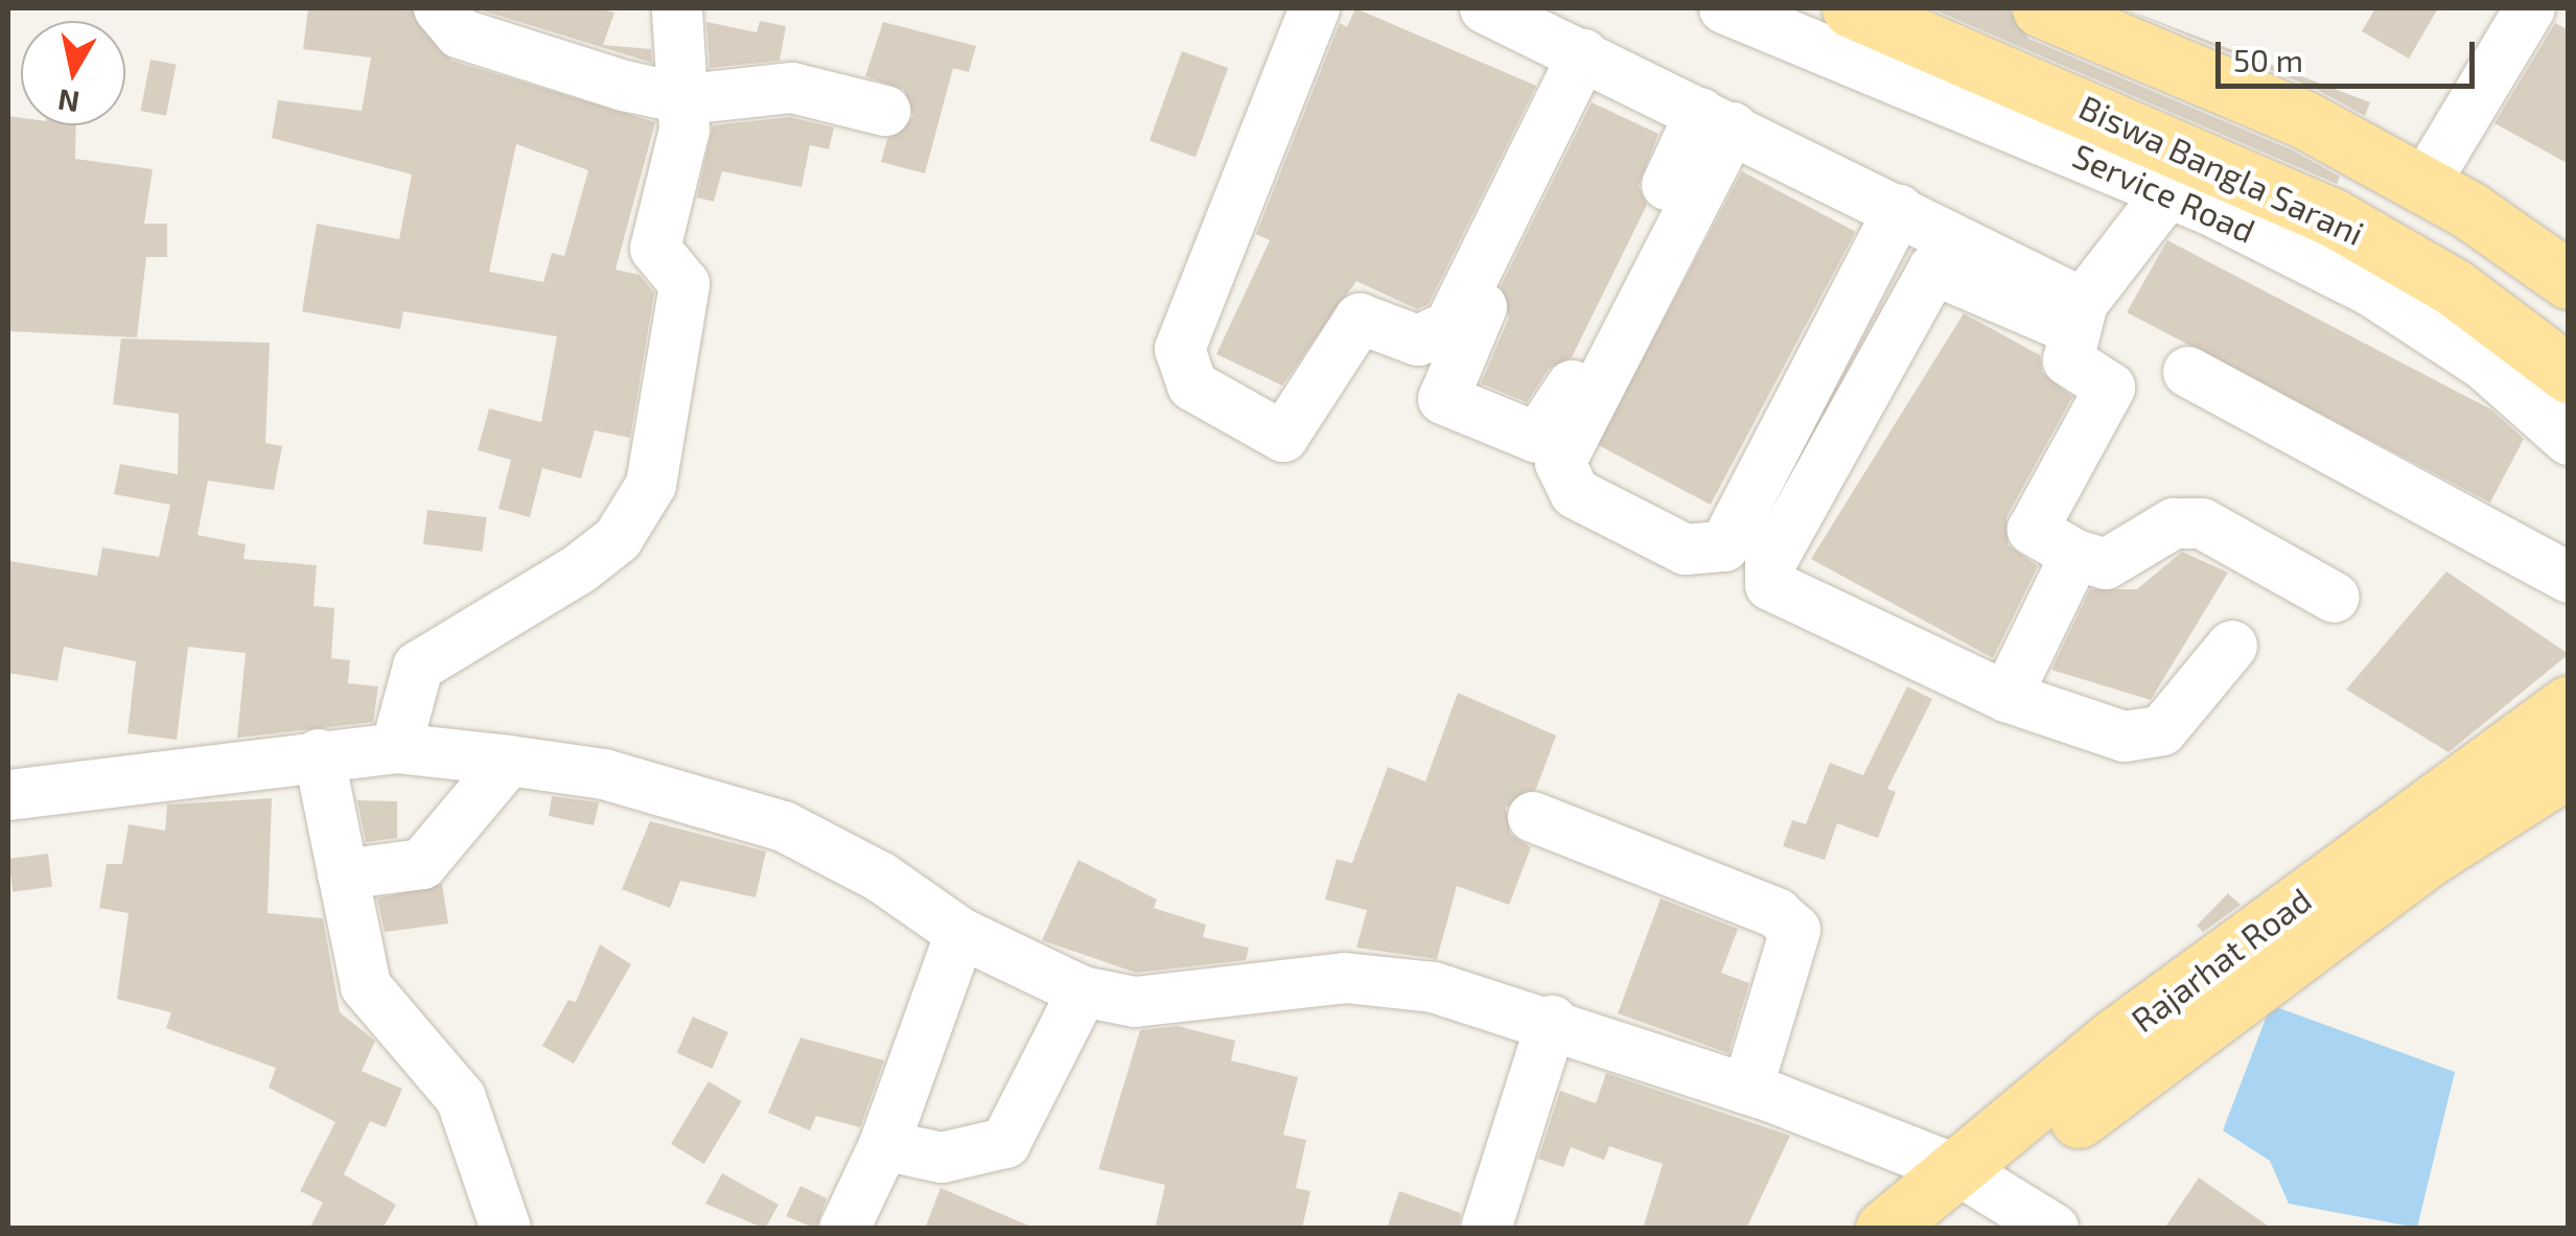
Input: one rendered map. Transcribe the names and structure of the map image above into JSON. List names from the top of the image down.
{
  "streets": {
    "main road": ["Biswa Bangla Sarani", "Rajarhat Road"],
    "street": ["Service Road"]
  },
  "scale_bar": "50 m",
  "north": "bottom"
}
